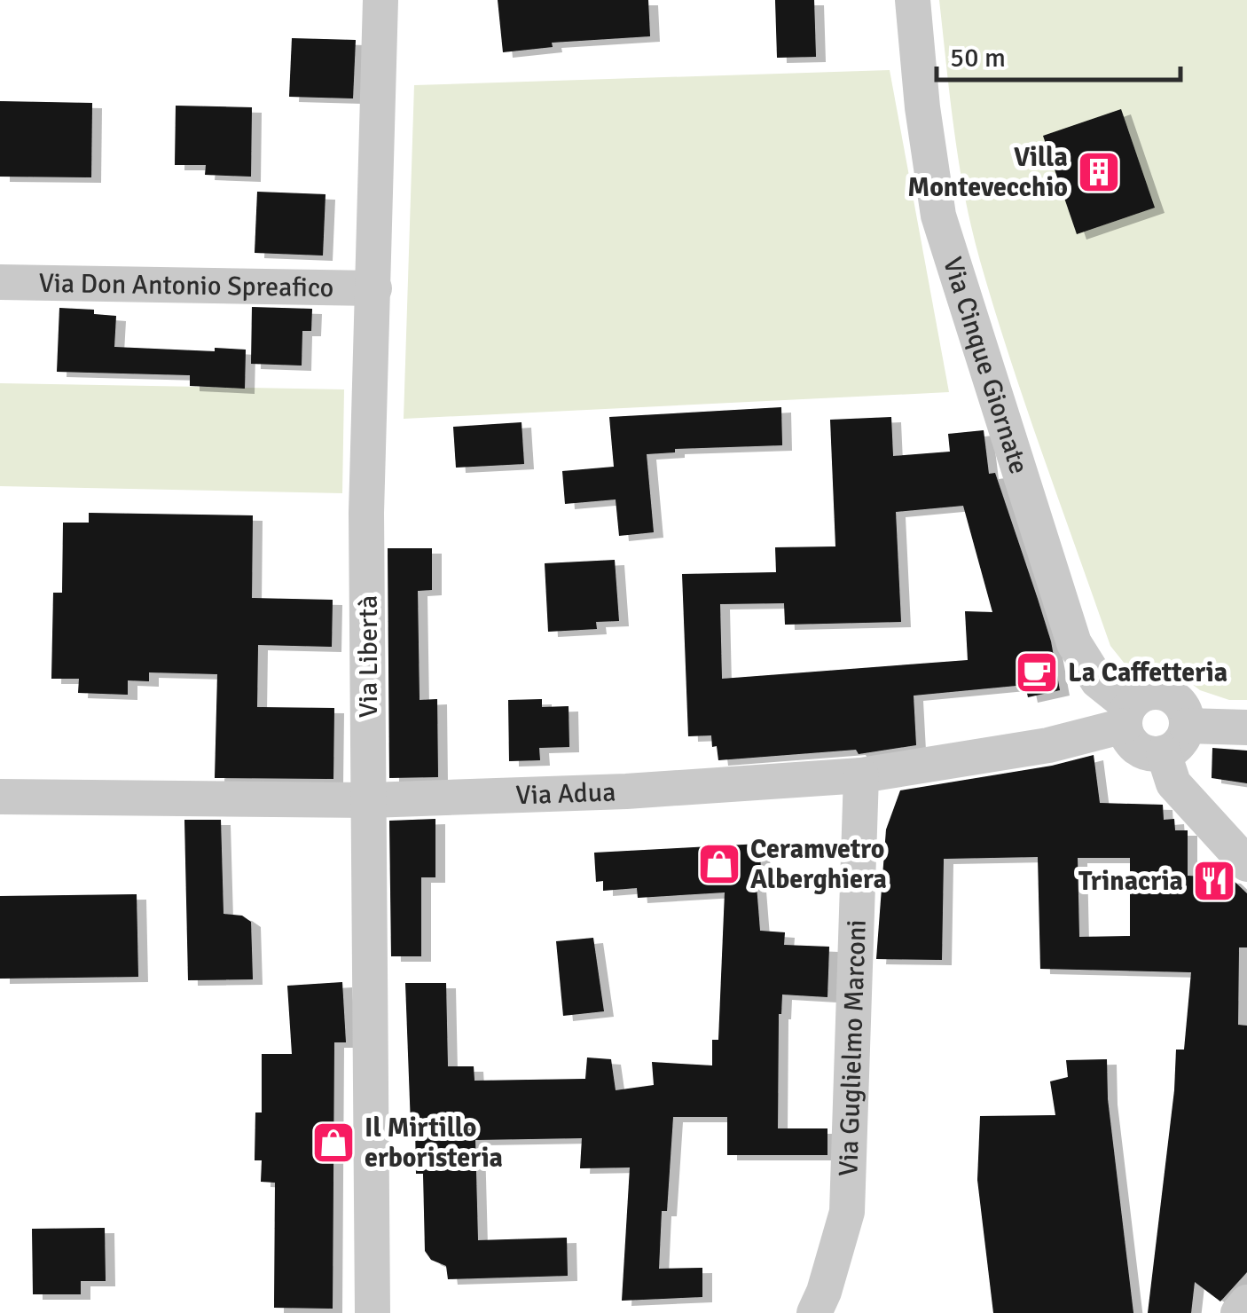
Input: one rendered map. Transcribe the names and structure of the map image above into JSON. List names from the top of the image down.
{
  "streets": {
    "street": [
      "Via Don Antonio Spreafico",
      "Via Cinque Giornate",
      "Via Libertà",
      "Via Adua",
      "Via Guglielmo Marconi"
    ]
  },
  "crossings": [
    ["Via Don Antonio Spreafico", "Via Libertà"],
    ["Via Cinque Giornate", "Via Adua"],
    ["Via Libertà", "Via Adua"],
    ["Via Adua", "Via Guglielmo Marconi"]
  ],
  "places": {
    "building": ["Villa Montevecchio"],
    "cafe": ["La Caffetteria"],
    "shop": ["Ceramvetro Alberghiera", "Il Mirtillo erboristeria"],
    "restaurant": ["Trinacria"]
  },
  "scale_bar": "50 m"
}
